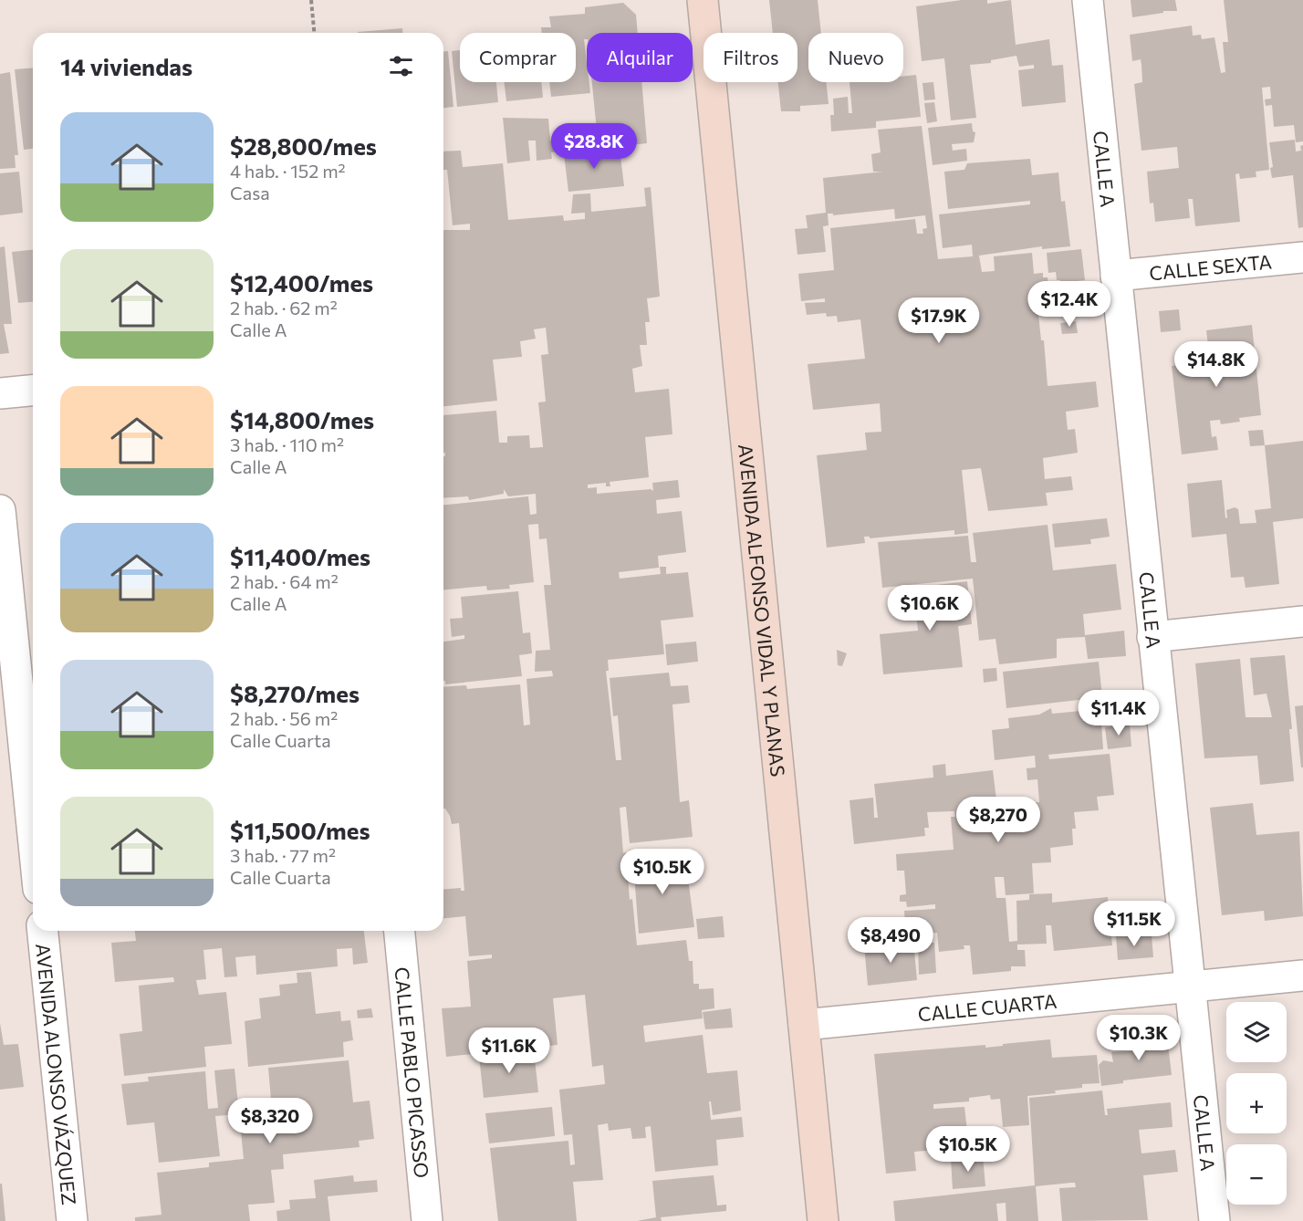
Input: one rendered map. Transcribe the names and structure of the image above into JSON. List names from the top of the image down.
{
  "streets": {
    "street": [
      "CALLE A",
      "CALLE SEXTA",
      "AVENIDA ALFONSO VIDAL Y PLANAS",
      "CALLE CUARTA",
      "AVENIDA ALONSO VÁZQUEZ",
      "CALLE PABLO PICASSO"
    ]
  },
  "crossings": [
    ["CALLE A", "CALLE SEXTA"],
    ["CALLE A", "CALLE CUARTA"],
    ["AVENIDA ALFONSO VIDAL Y PLANAS", "CALLE CUARTA"]
  ],
  "page": {
    "chip": [
      "Comprar",
      "Alquilar",
      "Filtros",
      "Nuevo"
    ],
    "heading": "14 viviendas",
    "list": [
      {
        "name": "$28,800/mes",
        "note": "4 hab. · 152 m² · Casa"
      },
      {
        "name": "$12,400/mes",
        "note": "2 hab. · 62 m² · Calle A"
      },
      {
        "name": "$14,800/mes",
        "note": "3 hab. · 110 m² · Calle A"
      },
      {
        "name": "$11,400/mes",
        "note": "2 hab. · 64 m² · Calle A"
      },
      {
        "name": "$8,270/mes",
        "note": "2 hab. · 56 m² · Calle Cuarta"
      },
      {
        "name": "$11,500/mes",
        "note": "3 hab. · 77 m² · Calle Cuarta"
      }
    ],
    "price": [
      "$28.8K",
      "$12.4K",
      "$17.9K",
      "$14.8K",
      "$10.6K",
      "$11.4K",
      "$8,270",
      "$10.5K",
      "$11.5K",
      "$8,490",
      "$10.3K",
      "$11.6K",
      "$8,320",
      "$10.5K"
    ],
    "map_buttons": ["+", "−"]
  }
}
